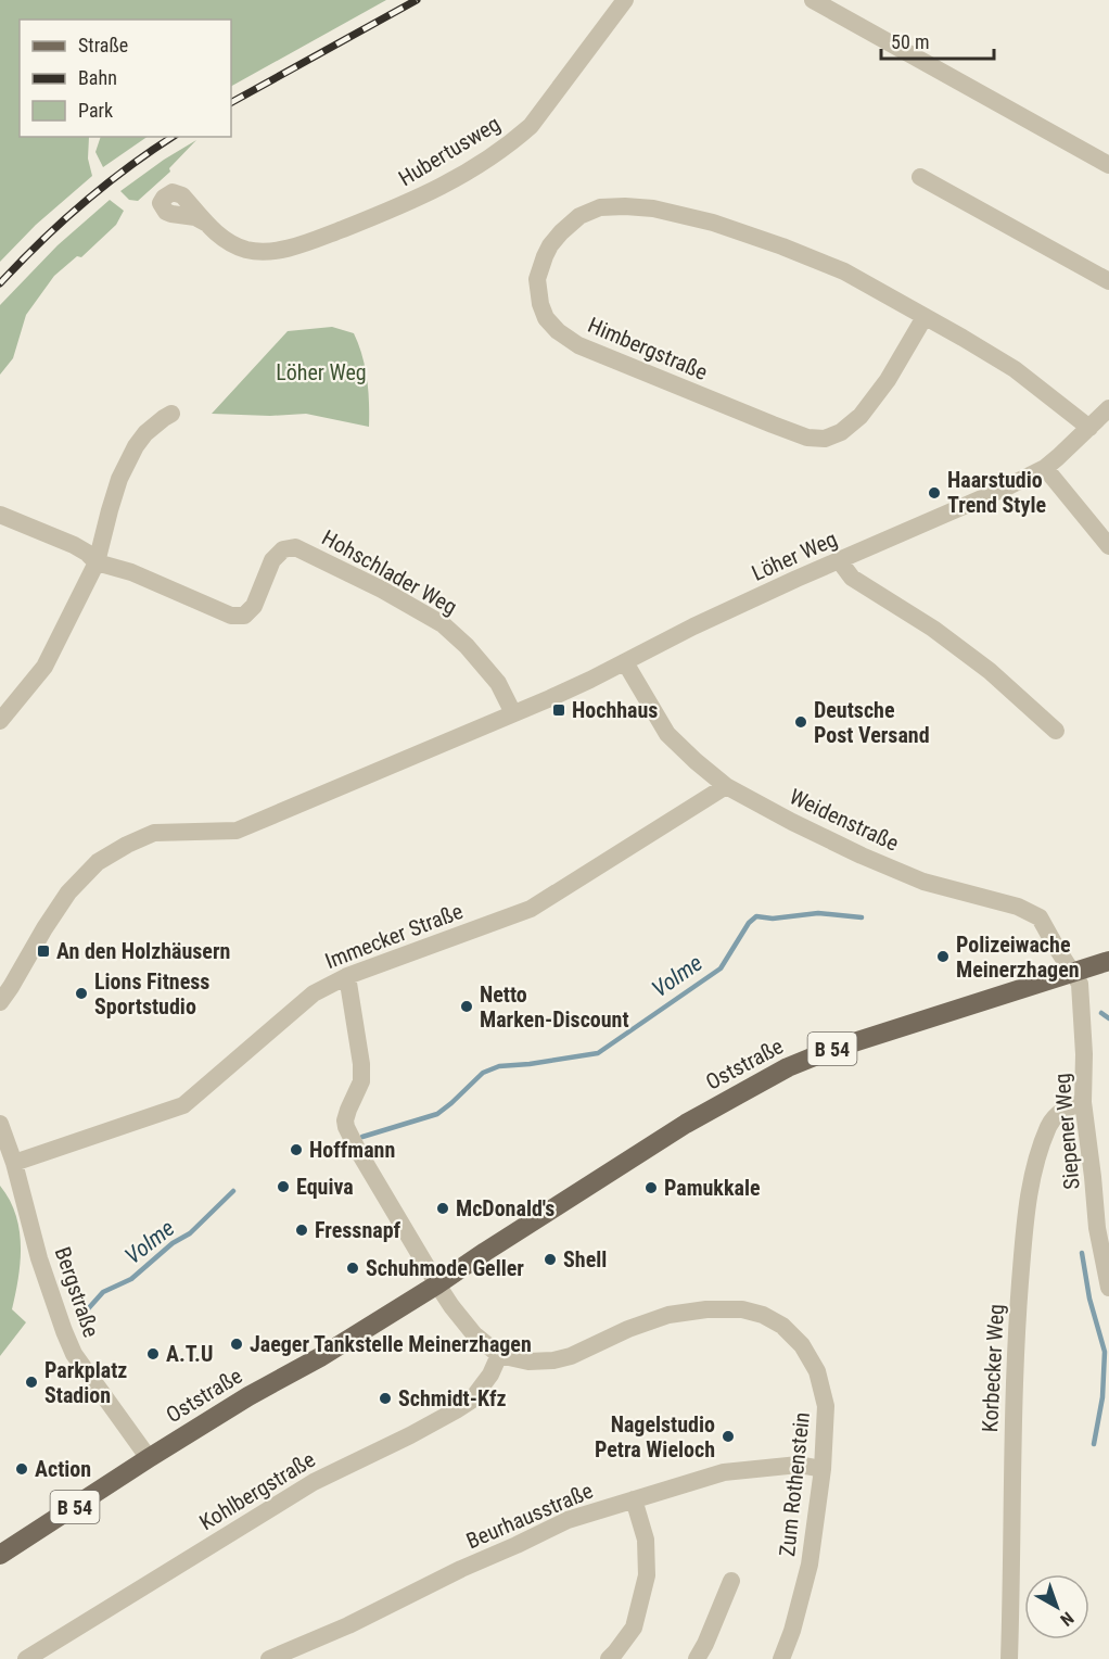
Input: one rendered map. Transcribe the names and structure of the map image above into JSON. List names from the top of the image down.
{
  "streets": {
    "main road": ["B 54", "Oststraße"],
    "street": [
      "Hubertusweg",
      "Himbergstraße",
      "Löher Weg",
      "Hohschlader Weg",
      "Weidenstraße",
      "Immecker Straße",
      "Siepener Weg",
      "Bergstraße",
      "Korbecker Weg",
      "Zum Rothenstein",
      "Kohlbergstraße",
      "Beurhausstraße"
    ]
  },
  "crossings": [
    ["Himbergstraße", "Löher Weg"],
    ["Löher Weg", "Hohschlader Weg"],
    ["Löher Weg", "Weidenstraße"],
    ["Weidenstraße", "Immecker Straße"],
    ["Weidenstraße", "Oststraße"],
    ["Weidenstraße", "Siepener Weg"],
    ["Immecker Straße", "Bergstraße"],
    ["Oststraße", "Siepener Weg"],
    ["Oststraße", "Bergstraße"],
    ["Oststraße", "Zum Rothenstein"],
    ["Siepener Weg", "Korbecker Weg"],
    ["Zum Rothenstein", "Kohlbergstraße"],
    ["Zum Rothenstein", "Beurhausstraße"]
  ],
  "water": ["Volme"],
  "parks": ["Löher Weg"],
  "places": {
    "other": [
      "Haarstudio Trend Style",
      "Deutsche Post Versand",
      "Polizeiwache Meinerzhagen",
      "Lions Fitness Sportstudio",
      "Netto Marken-Discount",
      "Hoffmann",
      "Equiva",
      "Pamukkale",
      "McDonald's",
      "Fressnapf",
      "Shell",
      "Schuhmode Geller",
      "Jaeger Tankstelle Meinerzhagen",
      "A.T.U",
      "Parkplatz Stadion",
      "Schmidt-Kfz",
      "Nagelstudio Petra Wieloch",
      "Action"
    ],
    "transit": ["Hochhaus", "An den Holzhäusern"]
  },
  "legend": ["Straße", "Bahn", "Park"],
  "scale_bar": "50 m",
  "north": "bottom right"
}
